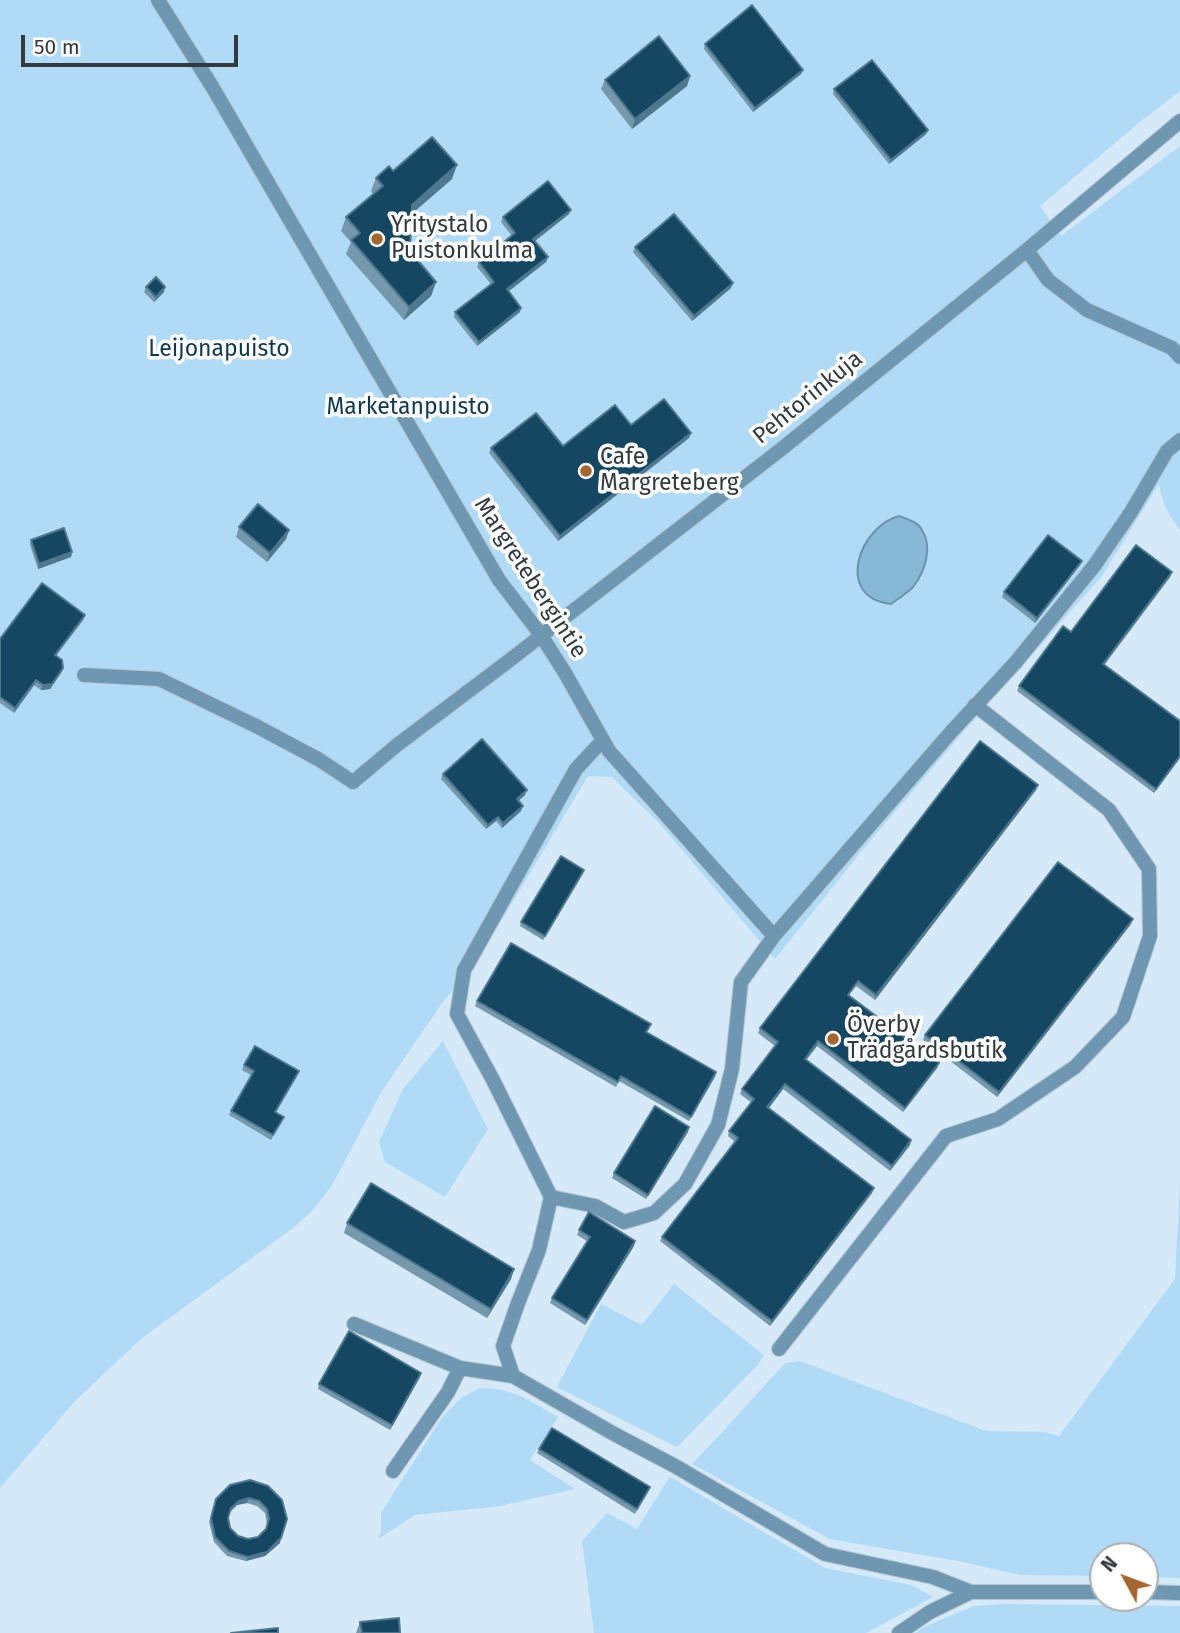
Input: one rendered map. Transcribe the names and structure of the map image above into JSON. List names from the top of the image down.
{
  "streets": {
    "street": ["Pehtorinkuja", "Margretebergintie"]
  },
  "crossings": [
    ["Pehtorinkuja", "Margretebergintie"]
  ],
  "parks": ["Leijonapuisto", "Marketanpuisto"],
  "places": ["Yritystalo Puistonkulma", "Cafe Margreteberg", "Överby Trädgårdsbutik"],
  "scale_bar": "50 m",
  "north": "top left"
}
